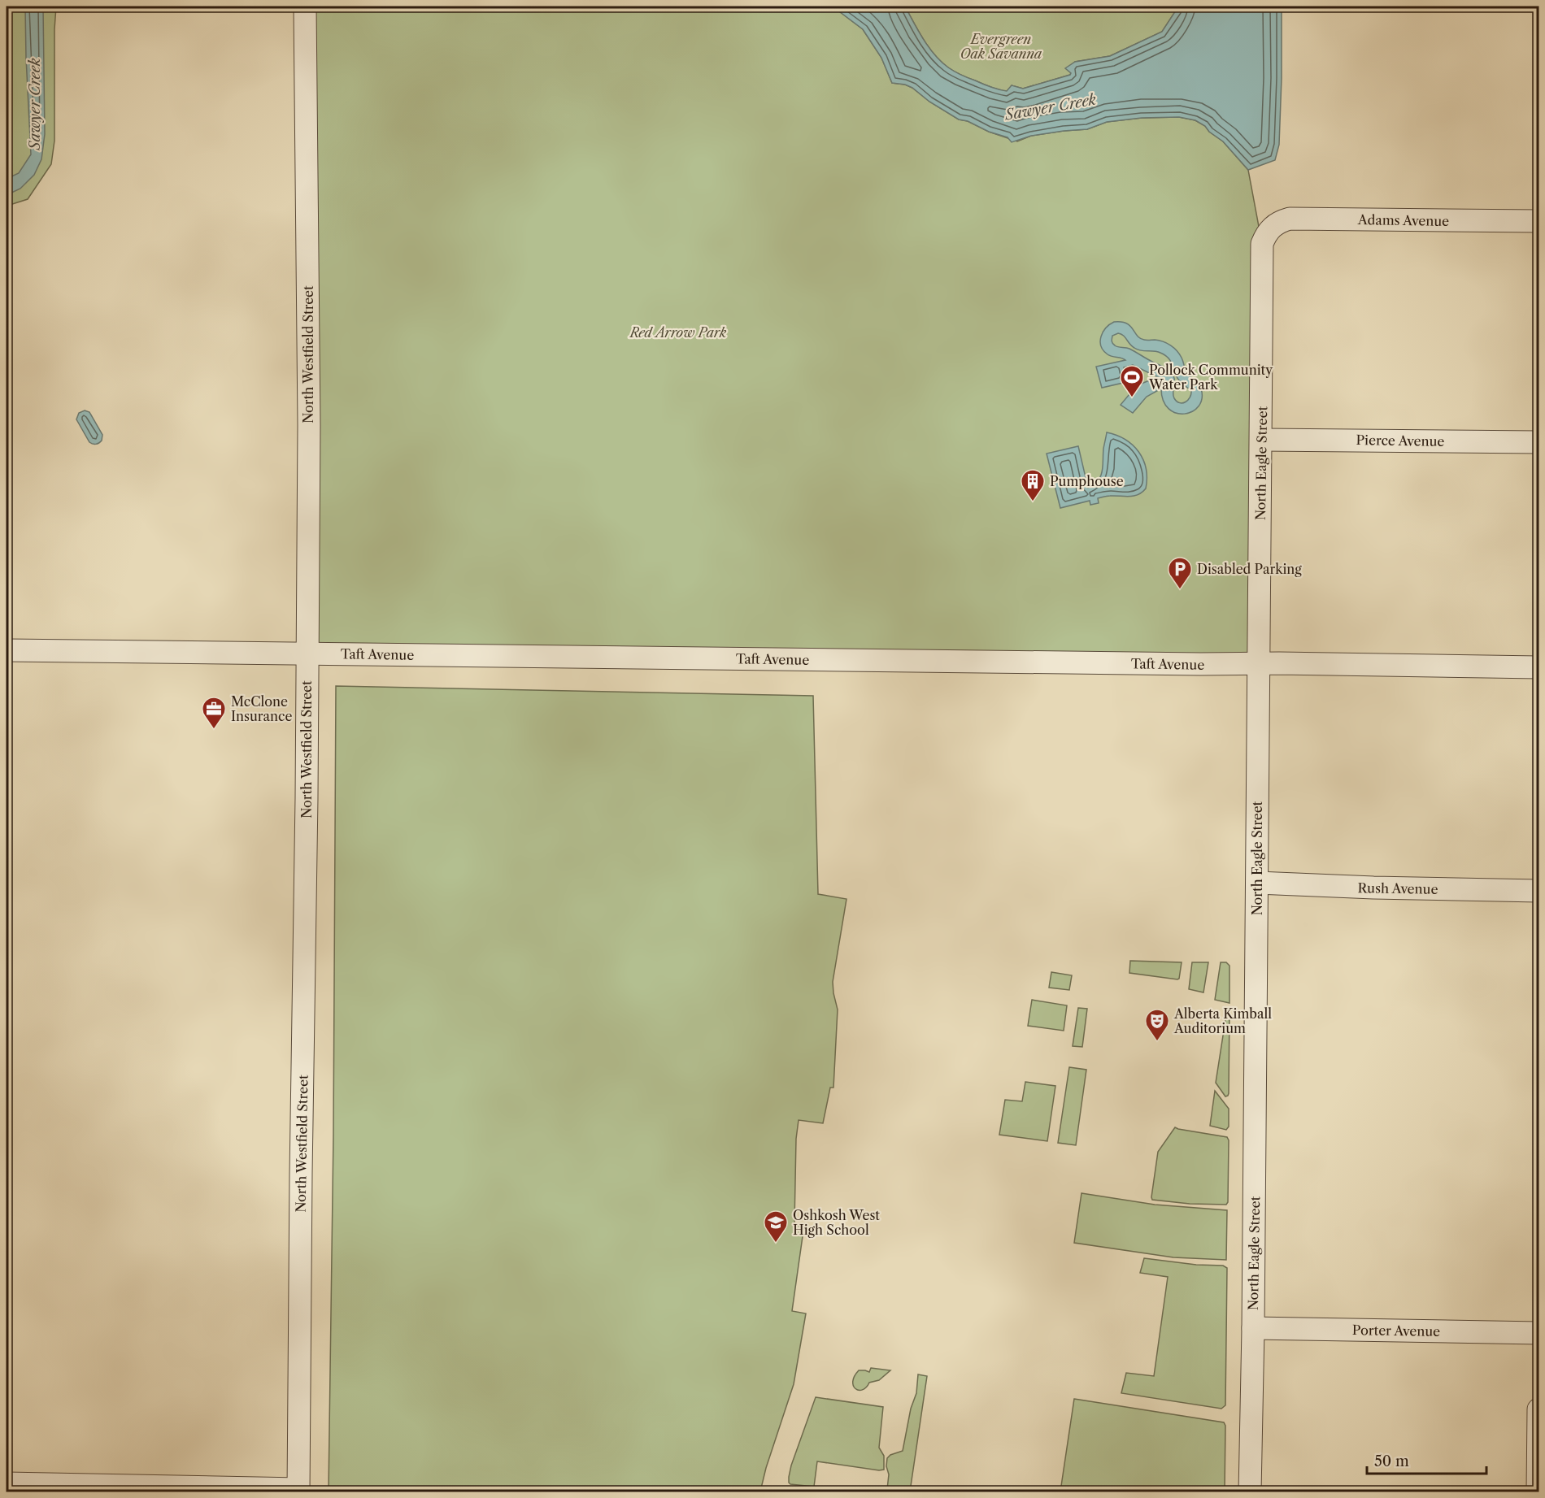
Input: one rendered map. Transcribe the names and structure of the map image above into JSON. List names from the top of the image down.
{
  "streets": {
    "street": [
      "Adams Avenue",
      "North Westfield Street",
      "Pierce Avenue",
      "North Eagle Street",
      "Taft Avenue",
      "Rush Avenue",
      "Porter Avenue"
    ]
  },
  "crossings": [
    ["Adams Avenue", "North Eagle Street"],
    ["North Westfield Street", "Taft Avenue"],
    ["Pierce Avenue", "North Eagle Street"],
    ["North Eagle Street", "Taft Avenue"],
    ["North Eagle Street", "Rush Avenue"],
    ["North Eagle Street", "Porter Avenue"]
  ],
  "water": ["Sawyer Creek"],
  "parks": ["Evergreen Oak Savanna", "Red Arrow Park"],
  "places": {
    "sports": ["Pollock Community Water Park"],
    "building": ["Pumphouse"],
    "parking": ["Disabled Parking"],
    "office": ["McClone Insurance"],
    "theatre": ["Alberta Kimball Auditorium"],
    "school or university": ["Oshkosh West High School"]
  },
  "scale_bar": "50 m"
}
